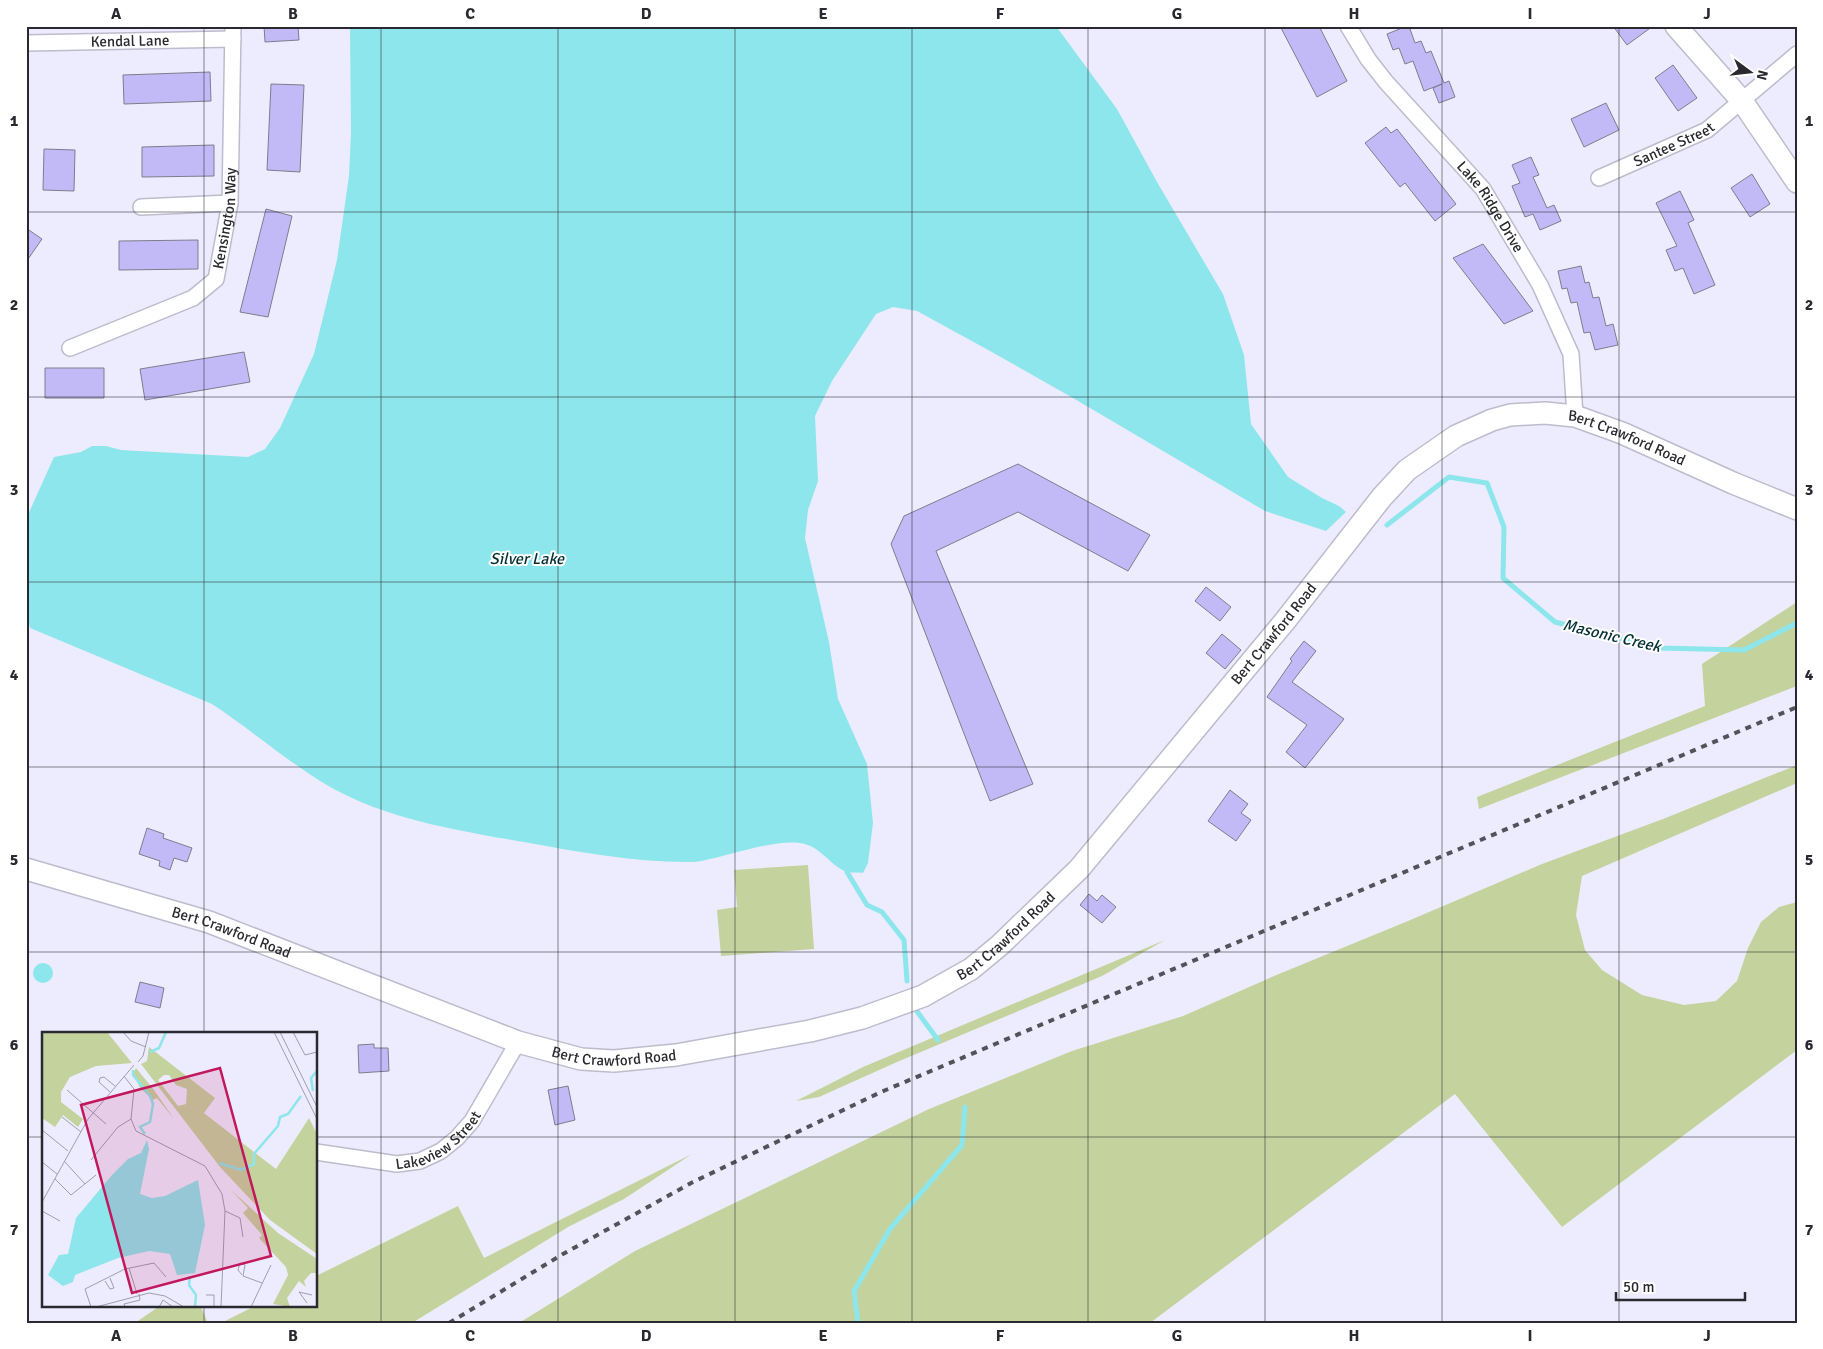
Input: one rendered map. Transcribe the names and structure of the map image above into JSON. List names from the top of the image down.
{
  "streets": {
    "street": [
      "Kendal Lane",
      "Santee Street",
      "Lake Ridge Drive",
      "Kensington Way",
      "Bert Crawford Road",
      "Lakeview Street"
    ]
  },
  "crossings": [
    ["Kendal Lane", "Kensington Way"],
    ["Lake Ridge Drive", "Bert Crawford Road"],
    ["Bert Crawford Road", "Lakeview Street"]
  ],
  "water": ["Silver Lake", "Masonic Creek"],
  "scale_bar": "50 m",
  "north": "right",
  "grid": {
    "columns": [
      "A",
      "B",
      "C",
      "D",
      "E",
      "F",
      "G",
      "H",
      "I",
      "J"
    ],
    "rows": [
      "1",
      "2",
      "3",
      "4",
      "5",
      "6",
      "7"
    ]
  }
}
